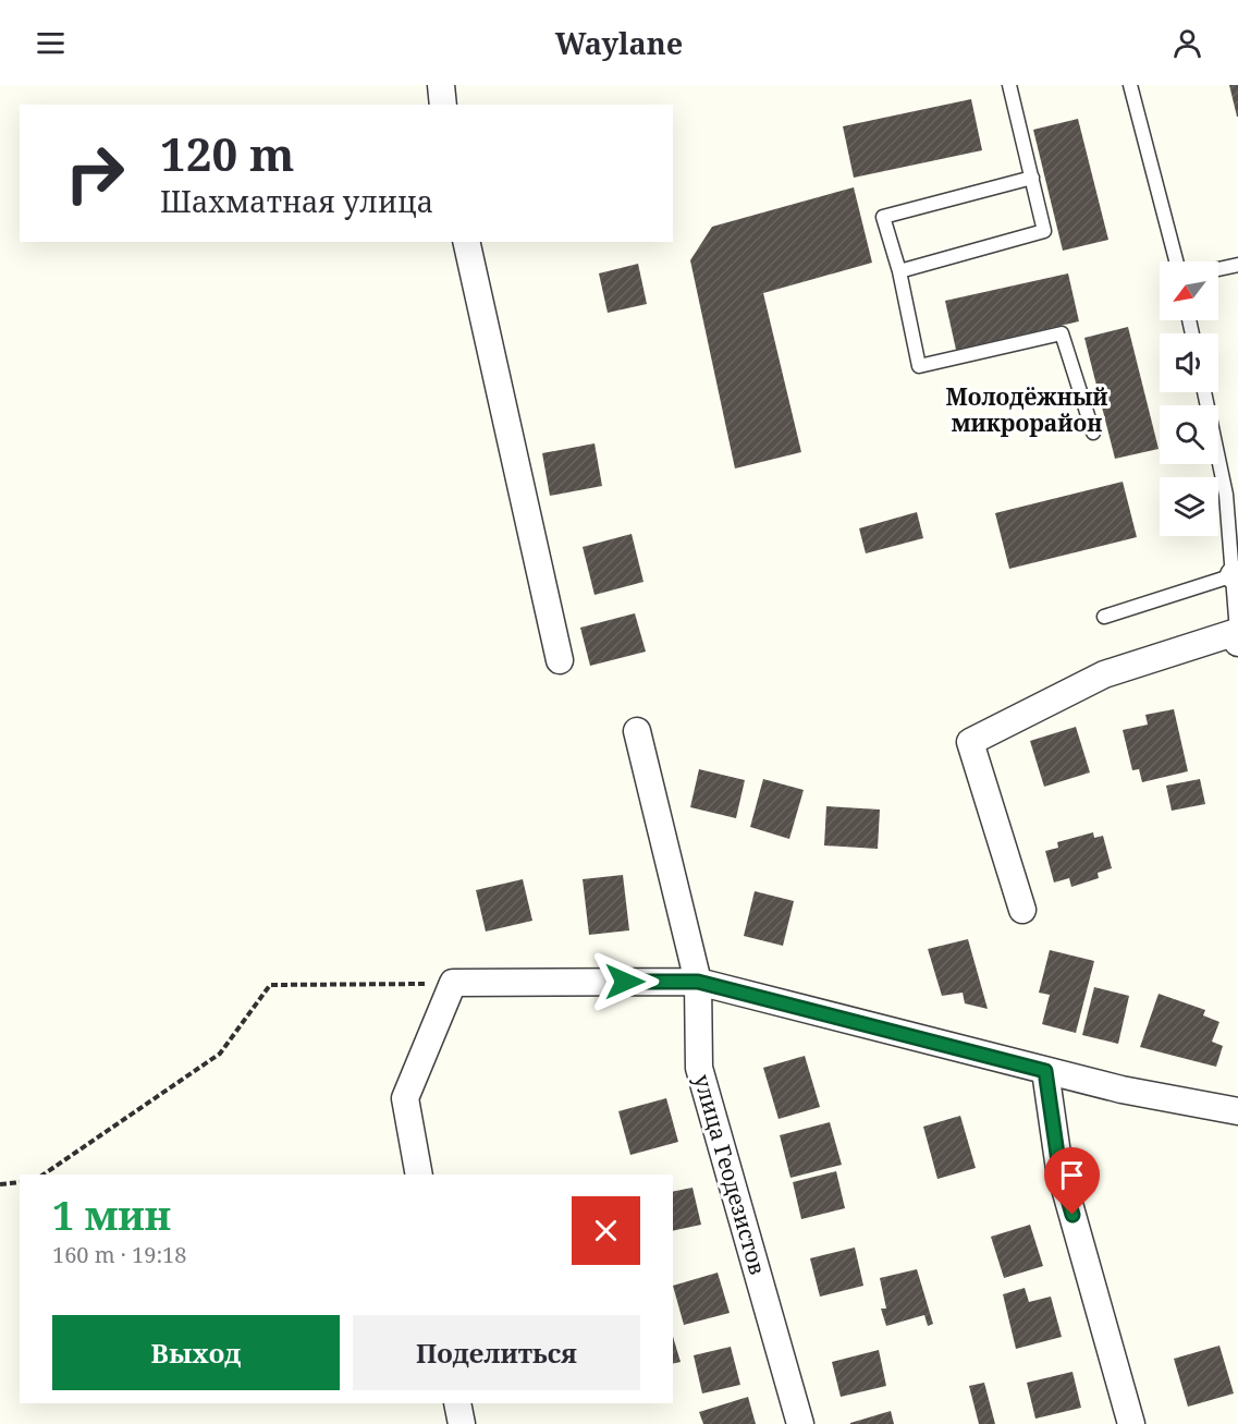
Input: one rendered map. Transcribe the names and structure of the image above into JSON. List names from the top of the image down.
{
  "streets": {
    "street": ["улица Геодезистов"]
  },
  "districts": ["Молодёжный микрорайон"],
  "north": "bottom left",
  "page": {
    "header": "Waylane",
    "turn": ["120 m", "Шахматная улица"],
    "heading": ["1 мин", "160 m · 19:18"],
    "buttons": ["Выход", "Поделиться"]
  }
}
